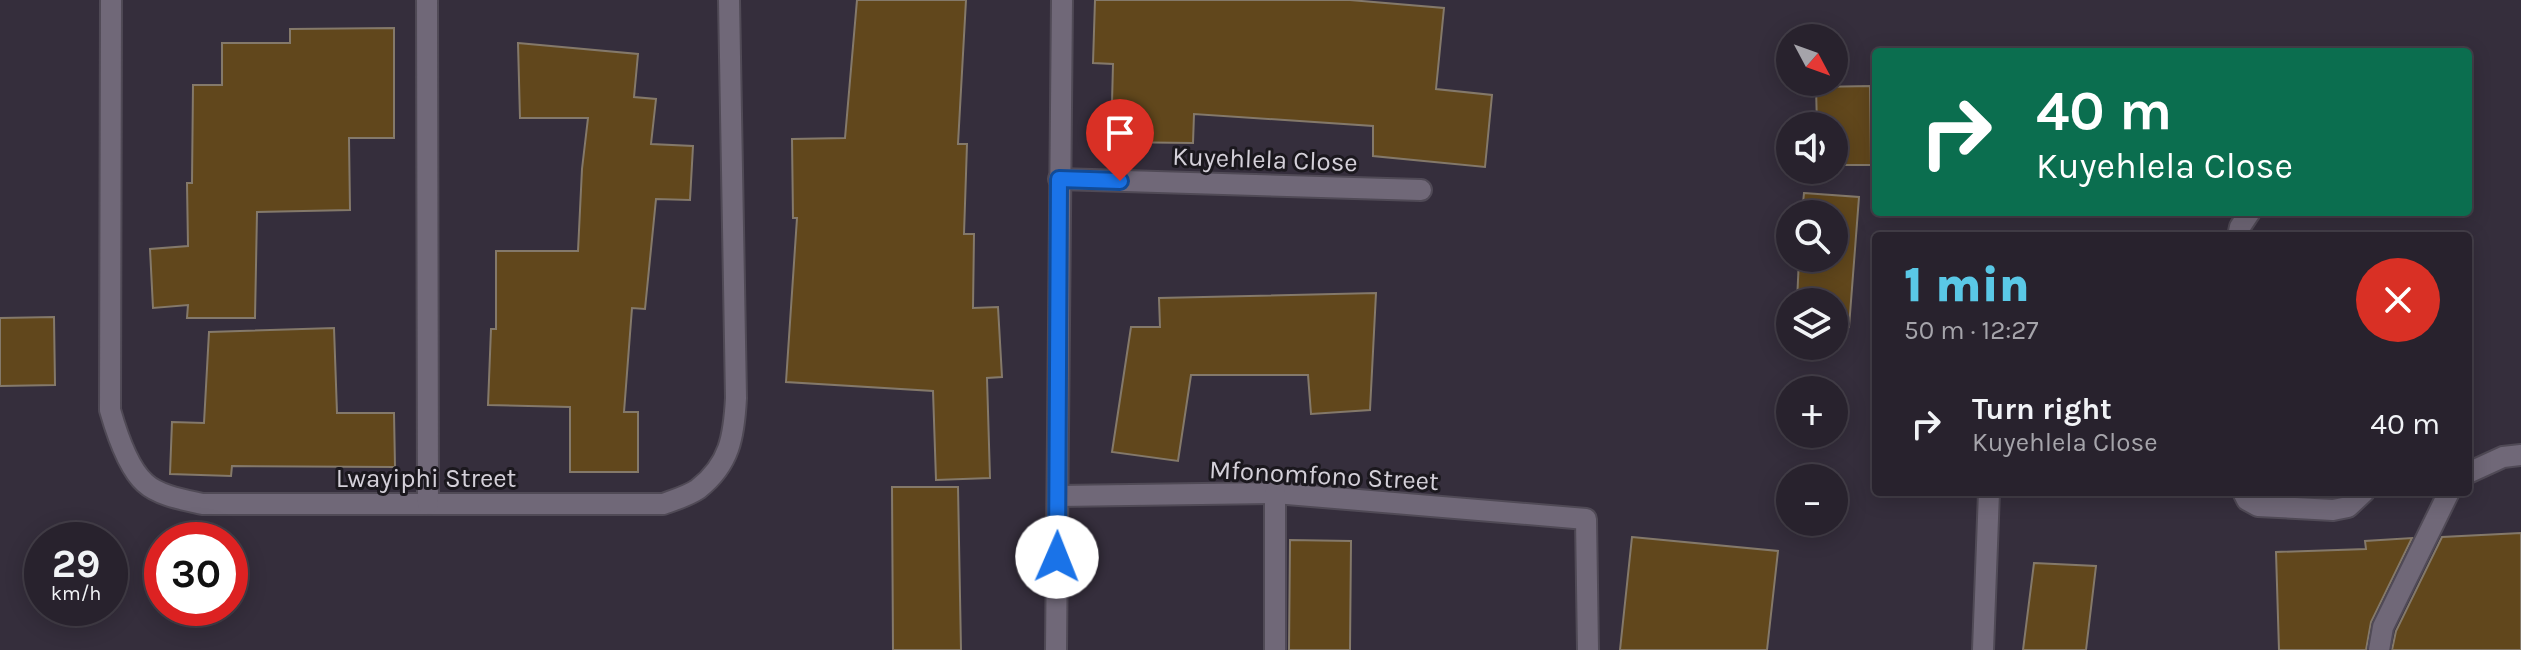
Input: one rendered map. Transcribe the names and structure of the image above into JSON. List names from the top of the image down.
{
  "streets": {
    "street": ["Kuyehlela Close", "Mfonomfono Street", "Lwayiphi Street"]
  },
  "north": "bottom right",
  "page": {
    "map_buttons": ["+", "−"],
    "turn": ["40 m", "Kuyehlela Close"],
    "heading": ["1 min", "50 m · 12:27"],
    "list": [
      {
        "name": "Turn right",
        "note": "Kuyehlela Close",
        "value": "40 m"
      }
    ],
    "speed": "29 km/h",
    "limit": "30"
  }
}
